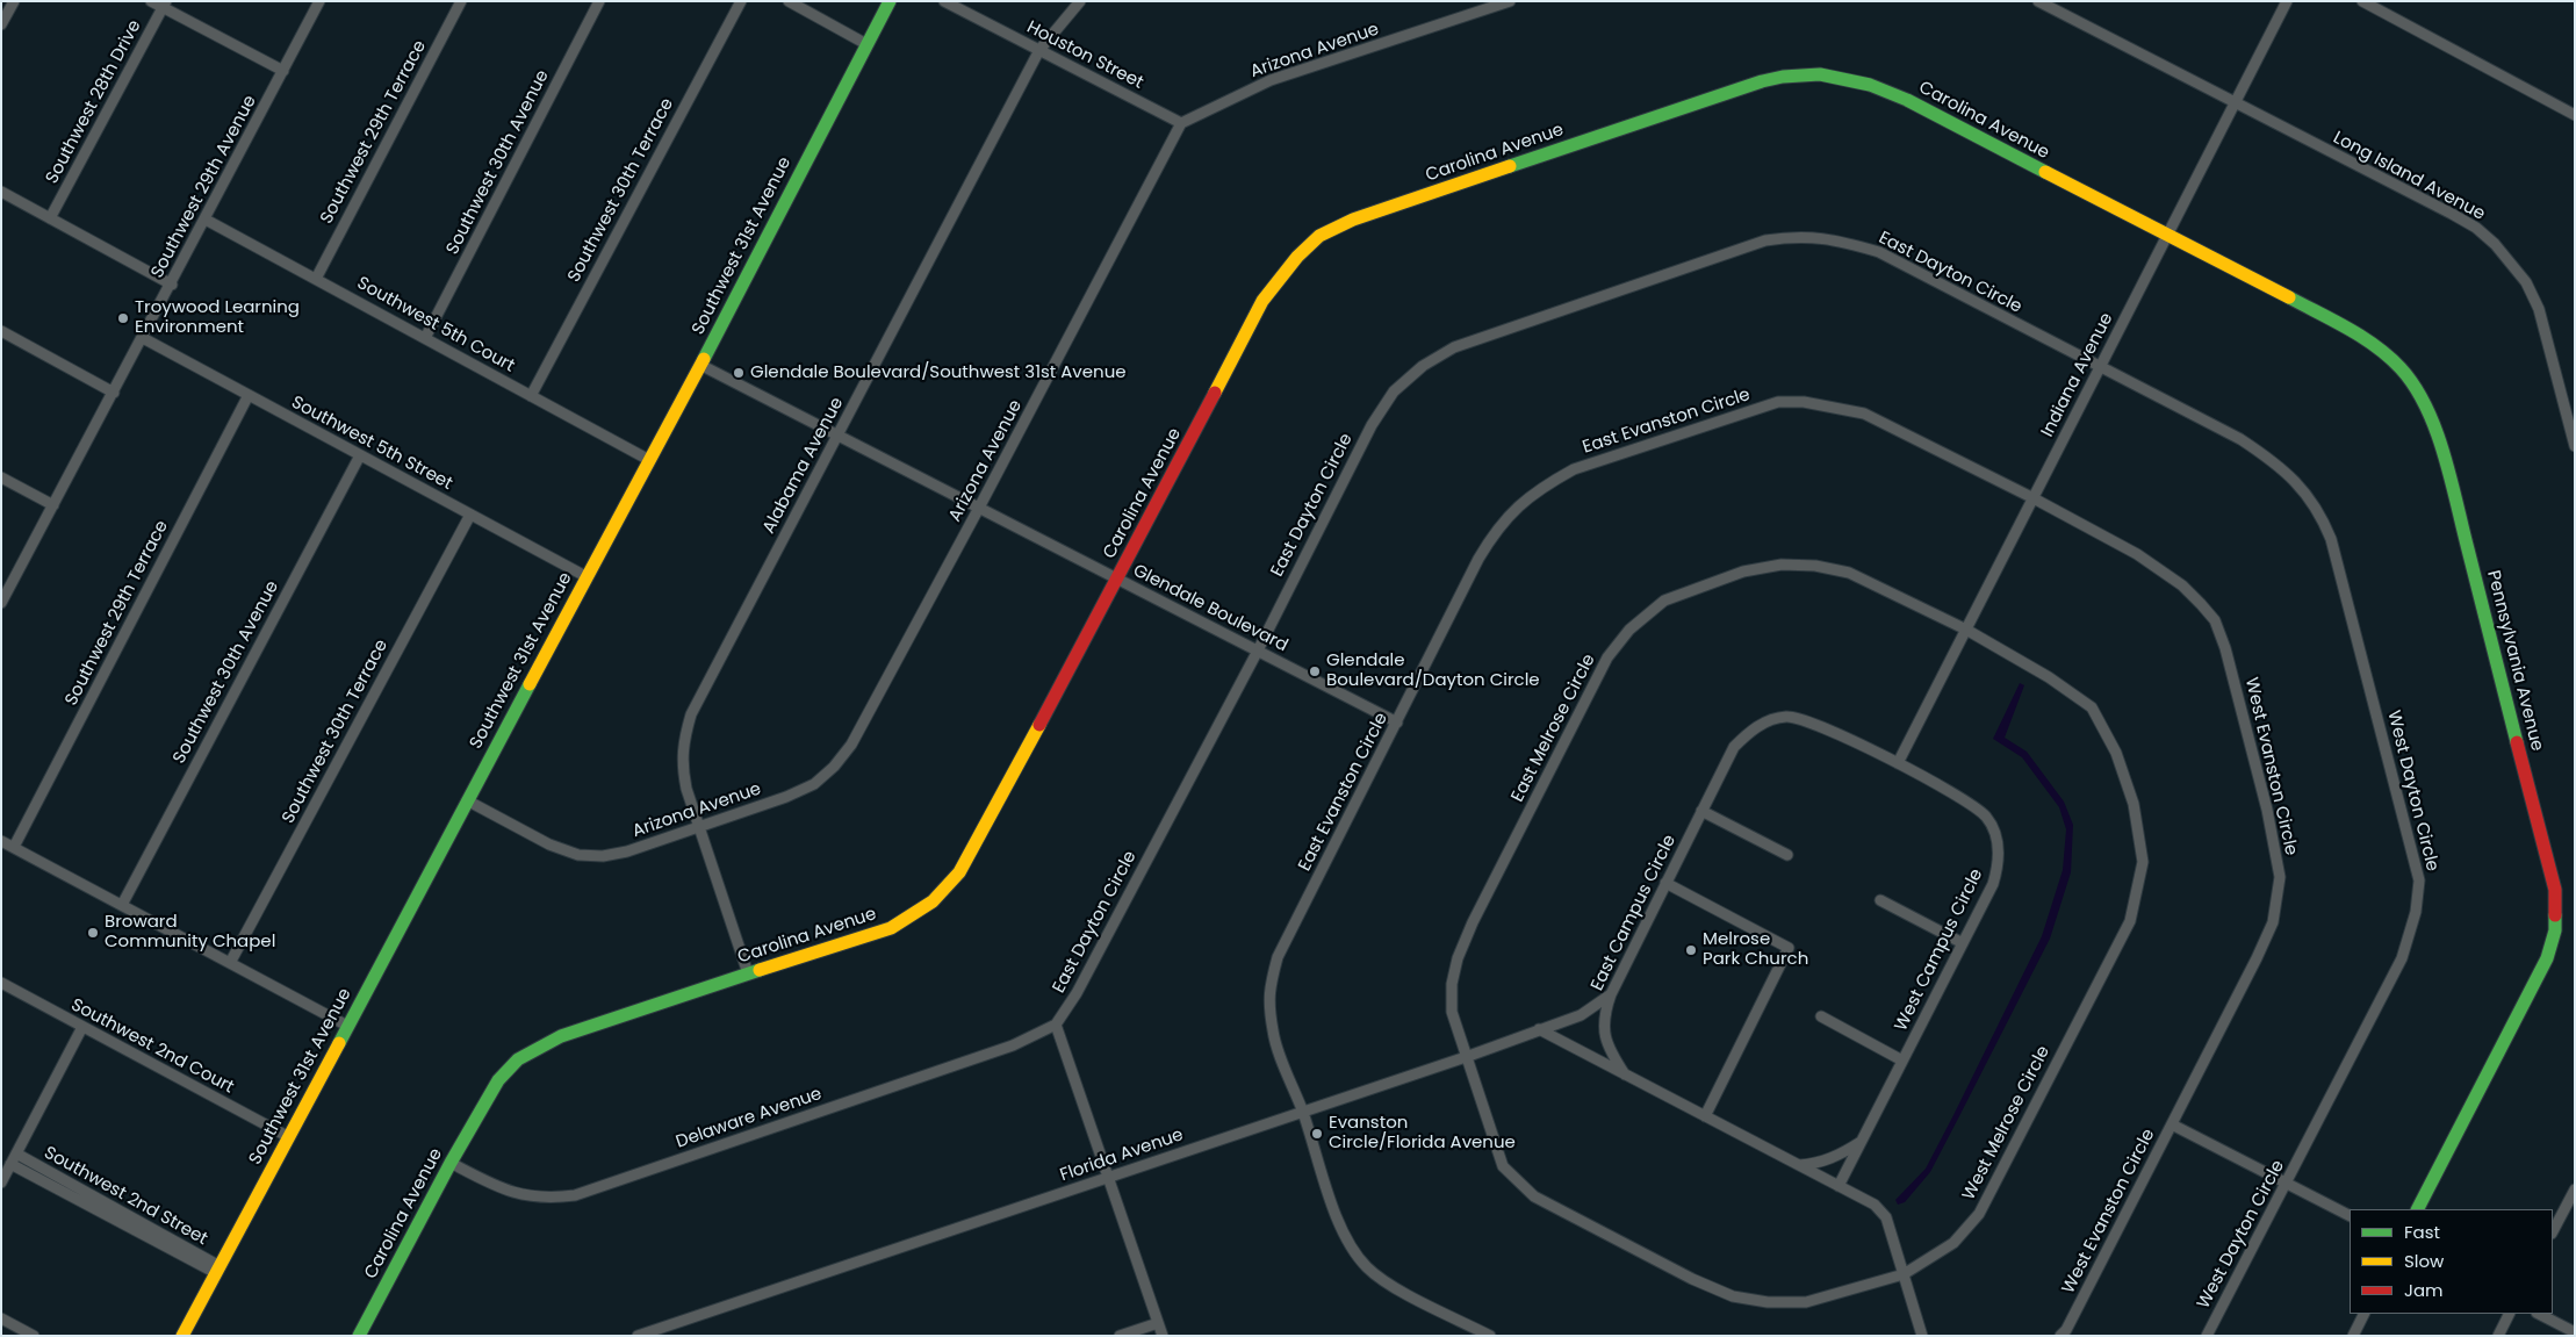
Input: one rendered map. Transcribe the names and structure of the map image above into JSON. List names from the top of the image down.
{
  "streets": {
    "street": [
      "Arizona Avenue",
      "Houston Street",
      "Southwest 28th Drive",
      "Carolina Avenue",
      "Southwest 29th Terrace",
      "Southwest 30th Avenue",
      "Long Island Avenue",
      "Southwest 29th Avenue",
      "Southwest 30th Terrace",
      "Southwest 31st Avenue",
      "East Dayton Circle",
      "Southwest 5th Court",
      "Indiana Avenue",
      "East Evanston Circle",
      "Southwest 5th Street",
      "Alabama Avenue",
      "Glendale Boulevard",
      "Pennsylvania Avenue",
      "East Melrose Circle",
      "West Evanston Circle",
      "West Dayton Circle",
      "East Campus Circle",
      "West Campus Circle",
      "Southwest 2nd Court",
      "Delaware Avenue",
      "West Melrose Circle",
      "Florida Avenue",
      "Southwest 2nd Street"
    ]
  },
  "crossings": [
    ["Arizona Avenue", "Houston Street"],
    ["Arizona Avenue", "Southwest 31st Avenue"],
    ["Arizona Avenue", "Alabama Avenue"],
    ["Arizona Avenue", "Glendale Boulevard"],
    ["Houston Street", "Alabama Avenue"],
    ["Carolina Avenue", "Indiana Avenue"],
    ["Carolina Avenue", "Alabama Avenue"],
    ["Carolina Avenue", "Glendale Boulevard"],
    ["Carolina Avenue", "Pennsylvania Avenue"],
    ["Carolina Avenue", "Delaware Avenue"],
    ["Southwest 29th Terrace", "Southwest 5th Court"],
    ["Southwest 29th Terrace", "Southwest 5th Street"],
    ["Southwest 30th Avenue", "Southwest 5th Court"],
    ["Southwest 30th Avenue", "Southwest 5th Street"],
    ["Long Island Avenue", "Indiana Avenue"],
    ["Southwest 29th Avenue", "Southwest 5th Court"],
    ["Southwest 29th Avenue", "Southwest 5th Street"],
    ["Southwest 30th Terrace", "Southwest 5th Court"],
    ["Southwest 30th Terrace", "Southwest 5th Street"],
    ["Southwest 31st Avenue", "Southwest 5th Court"],
    ["Southwest 31st Avenue", "Southwest 5th Street"],
    ["Southwest 31st Avenue", "Glendale Boulevard"],
    ["Southwest 31st Avenue", "Southwest 2nd Court"],
    ["Southwest 31st Avenue", "Southwest 2nd Street"],
    ["East Dayton Circle", "Indiana Avenue"],
    ["East Dayton Circle", "Glendale Boulevard"],
    ["East Dayton Circle", "West Dayton Circle"],
    ["East Dayton Circle", "Delaware Avenue"],
    ["Indiana Avenue", "East Evanston Circle"],
    ["Indiana Avenue", "Pennsylvania Avenue"],
    ["Indiana Avenue", "East Melrose Circle"],
    ["Indiana Avenue", "West Evanston Circle"],
    ["Indiana Avenue", "West Dayton Circle"],
    ["Indiana Avenue", "East Campus Circle"],
    ["Indiana Avenue", "West Campus Circle"],
    ["Indiana Avenue", "West Melrose Circle"],
    ["East Evanston Circle", "Glendale Boulevard"],
    ["East Evanston Circle", "West Evanston Circle"],
    ["East Evanston Circle", "Florida Avenue"],
    ["Alabama Avenue", "Glendale Boulevard"],
    ["East Melrose Circle", "West Melrose Circle"],
    ["East Melrose Circle", "Florida Avenue"],
    ["East Campus Circle", "West Campus Circle"],
    ["East Campus Circle", "Florida Avenue"]
  ],
  "places": [
    "Troywood Learning Environment",
    "Glendale Boulevard/Southwest 31st Avenue",
    "Glendale Boulevard/Dayton Circle",
    "Broward Community Chapel",
    "Melrose Park Church",
    "Evanston Circle/Florida Avenue"
  ],
  "legend": ["Fast", "Slow", "Jam"]
}
